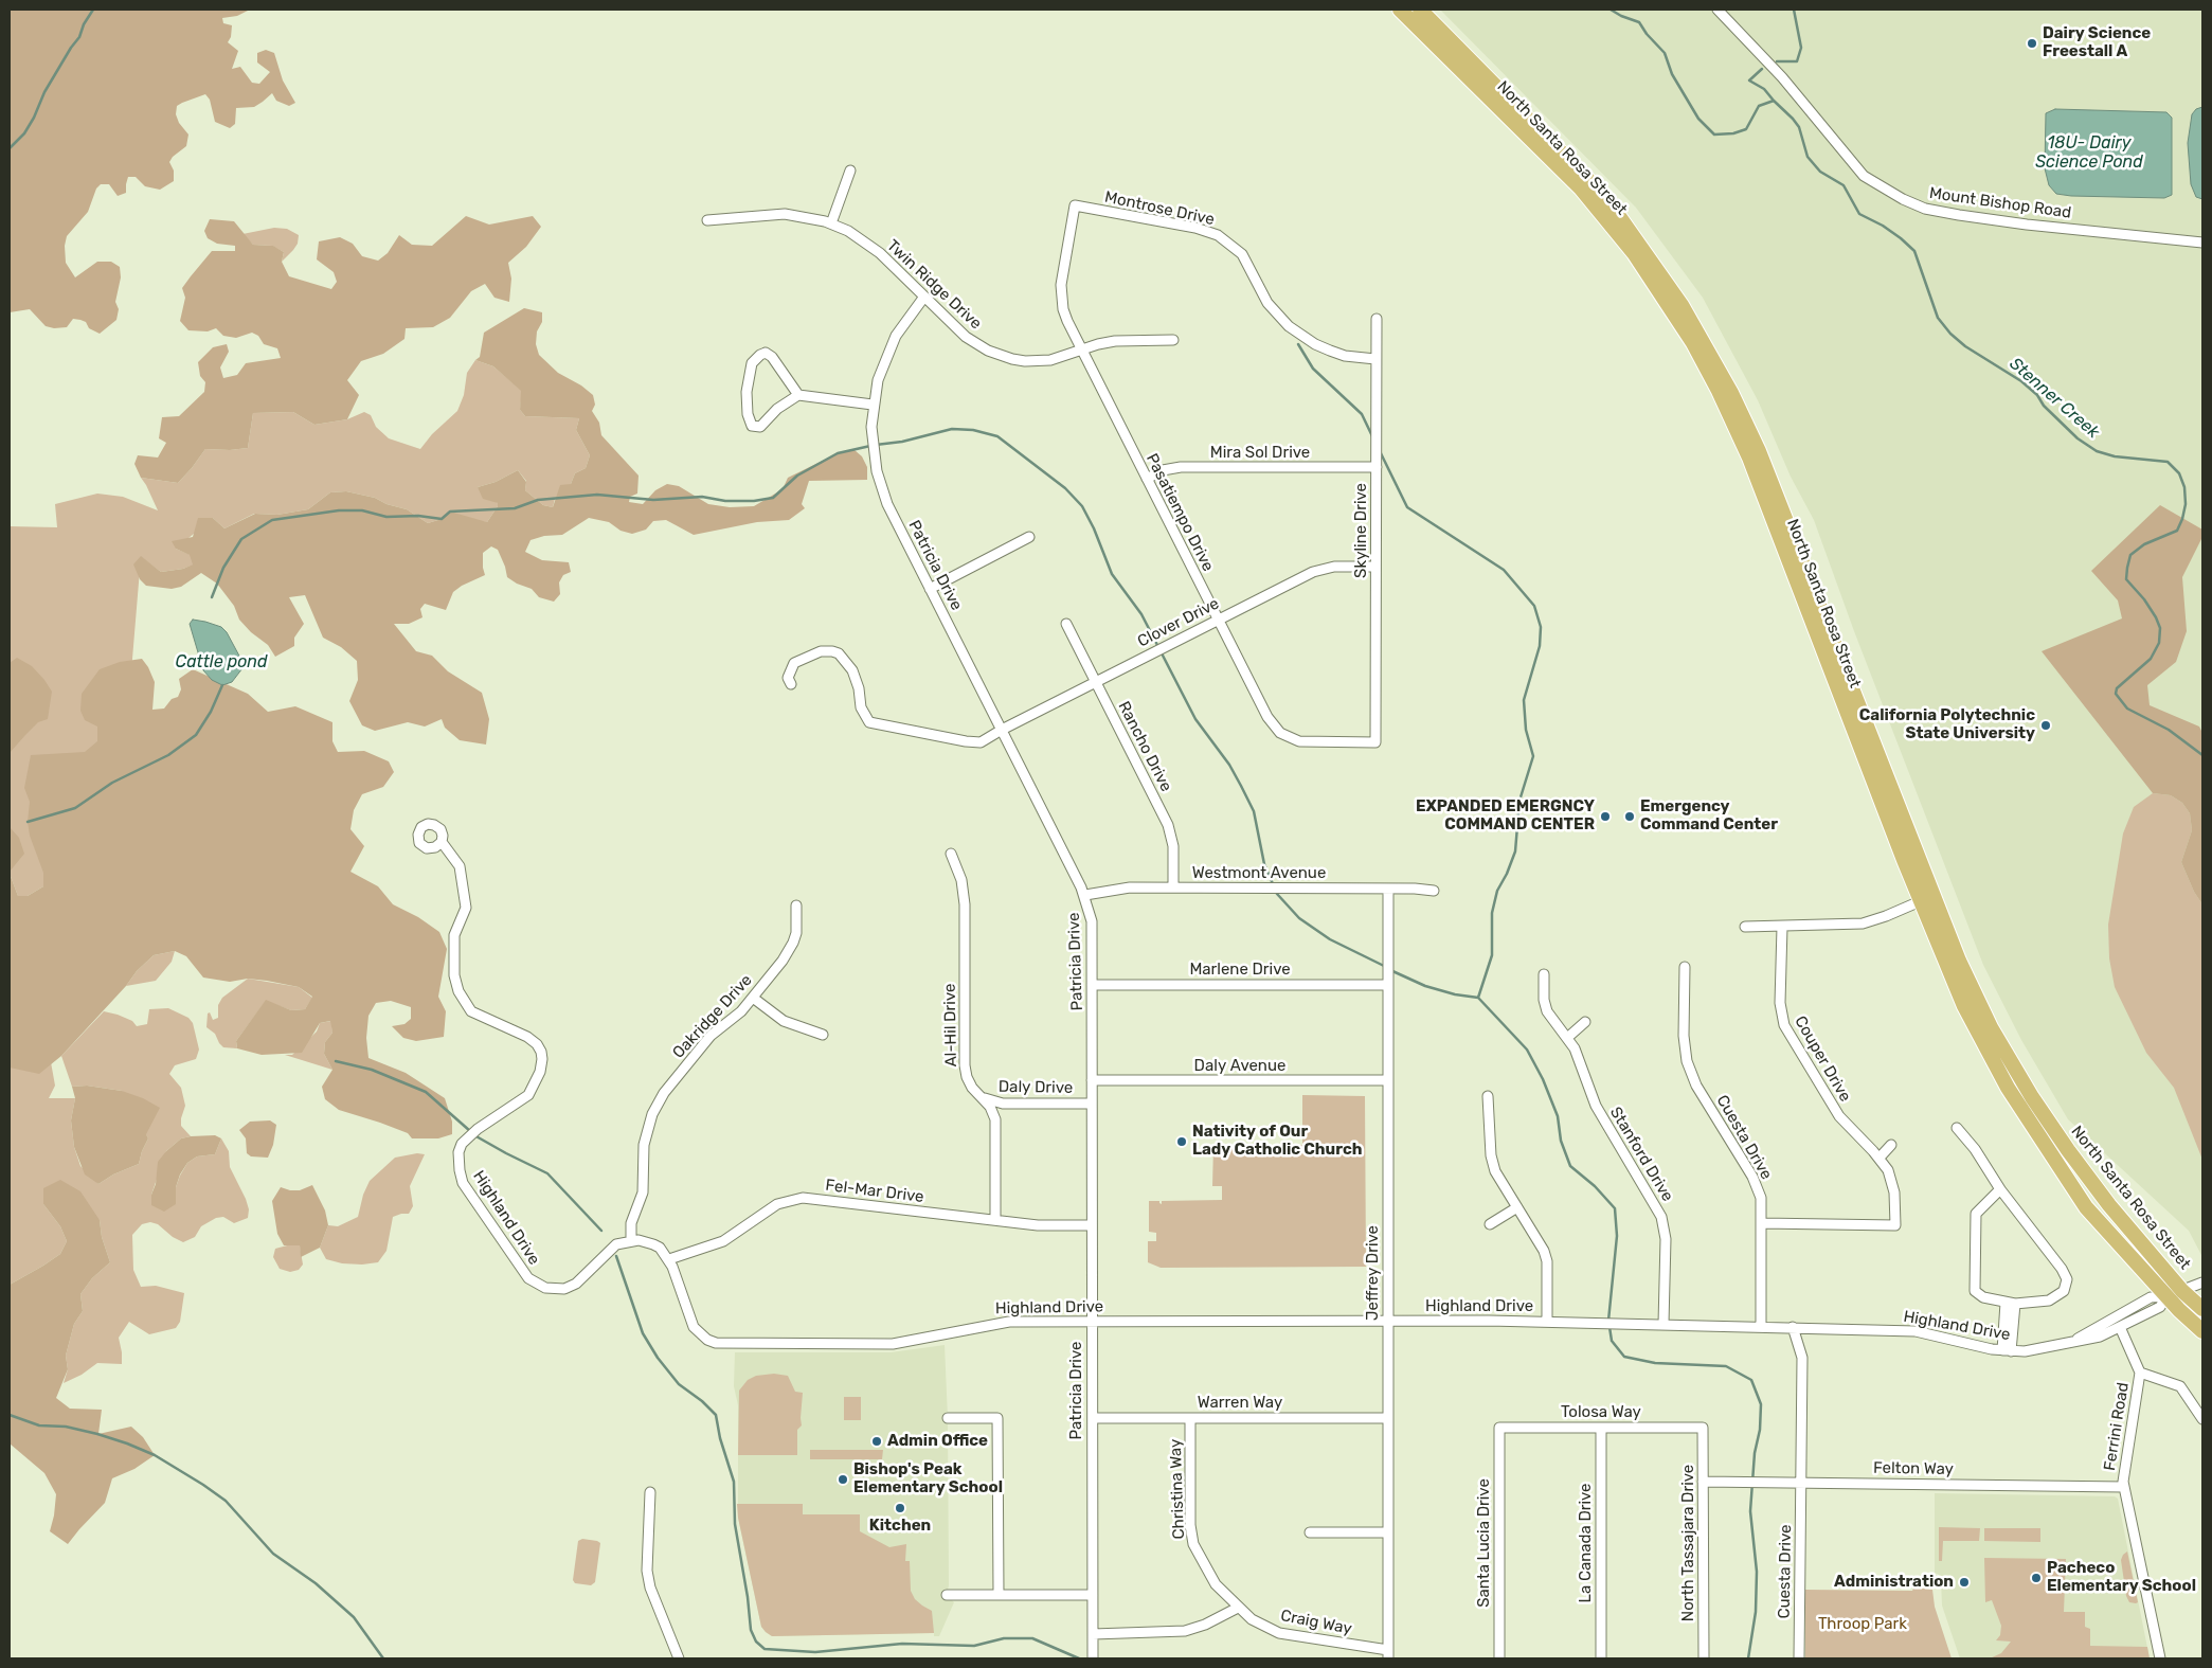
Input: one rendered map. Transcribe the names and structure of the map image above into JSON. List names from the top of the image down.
{
  "streets": {
    "highway": ["North Santa Rosa Street"],
    "street": [
      "Mount Bishop Road",
      "Montrose Drive",
      "Twin Ridge Drive",
      "Mira Sol Drive",
      "Pasatiempo Drive",
      "Skyline Drive",
      "Patricia Drive",
      "Clover Drive",
      "Rancho Drive",
      "Westmont Avenue",
      "Marlene Drive",
      "Oakridge Drive",
      "Al-Hil Drive",
      "Couper Drive",
      "Daly Avenue",
      "Daly Drive",
      "Cuesta Drive",
      "Stanford Drive",
      "Fel-Mar Drive",
      "Highland Drive",
      "Jeffrey Drive",
      "Warren Way",
      "Tolosa Way",
      "Ferrini Road",
      "Felton Way",
      "Christina Way",
      "Santa Lucia Drive",
      "La Canada Drive",
      "North Tassajara Drive",
      "Craig Way"
    ]
  },
  "crossings": [
    ["North Santa Rosa Street", "Highland Drive"],
    ["Montrose Drive", "Pasatiempo Drive"],
    ["Montrose Drive", "Skyline Drive"],
    ["Twin Ridge Drive", "Pasatiempo Drive"],
    ["Twin Ridge Drive", "Patricia Drive"],
    ["Mira Sol Drive", "Pasatiempo Drive"],
    ["Mira Sol Drive", "Skyline Drive"],
    ["Pasatiempo Drive", "Skyline Drive"],
    ["Pasatiempo Drive", "Clover Drive"],
    ["Skyline Drive", "Clover Drive"],
    ["Patricia Drive", "Clover Drive"],
    ["Patricia Drive", "Westmont Avenue"],
    ["Patricia Drive", "Marlene Drive"],
    ["Patricia Drive", "Daly Avenue"],
    ["Patricia Drive", "Daly Drive"],
    ["Patricia Drive", "Fel-Mar Drive"],
    ["Patricia Drive", "Highland Drive"],
    ["Patricia Drive", "Warren Way"],
    ["Clover Drive", "Rancho Drive"],
    ["Rancho Drive", "Westmont Avenue"],
    ["Westmont Avenue", "Jeffrey Drive"],
    ["Marlene Drive", "Jeffrey Drive"],
    ["Oakridge Drive", "Highland Drive"],
    ["Al-Hil Drive", "Daly Drive"],
    ["Al-Hil Drive", "Fel-Mar Drive"],
    ["Couper Drive", "Cuesta Drive"],
    ["Daly Avenue", "Jeffrey Drive"],
    ["Cuesta Drive", "Highland Drive"],
    ["Cuesta Drive", "Felton Way"],
    ["Stanford Drive", "Highland Drive"],
    ["Fel-Mar Drive", "Highland Drive"],
    ["Highland Drive", "Jeffrey Drive"],
    ["Highland Drive", "Ferrini Road"],
    ["Jeffrey Drive", "Warren Way"],
    ["Jeffrey Drive", "Craig Way"],
    ["Warren Way", "Christina Way"],
    ["Tolosa Way", "Santa Lucia Drive"],
    ["Tolosa Way", "La Canada Drive"],
    ["Tolosa Way", "North Tassajara Drive"],
    ["Ferrini Road", "Felton Way"],
    ["Felton Way", "North Tassajara Drive"],
    ["Christina Way", "Craig Way"]
  ],
  "water": ["18U- Dairy Science Pond", "Stenner Creek", "Cattle pond"],
  "parks": ["Throop Park"],
  "places": [
    "Dairy Science Freestall A",
    "California Polytechnic State University",
    "EXPANDED EMERGNCY COMMAND CENTER",
    "Emergency Command Center",
    "Nativity of Our Lady Catholic Church",
    "Admin Office",
    "Bishop's Peak Elementary School",
    "Kitchen",
    "Pacheco Elementary School",
    "Administration"
  ]
}
